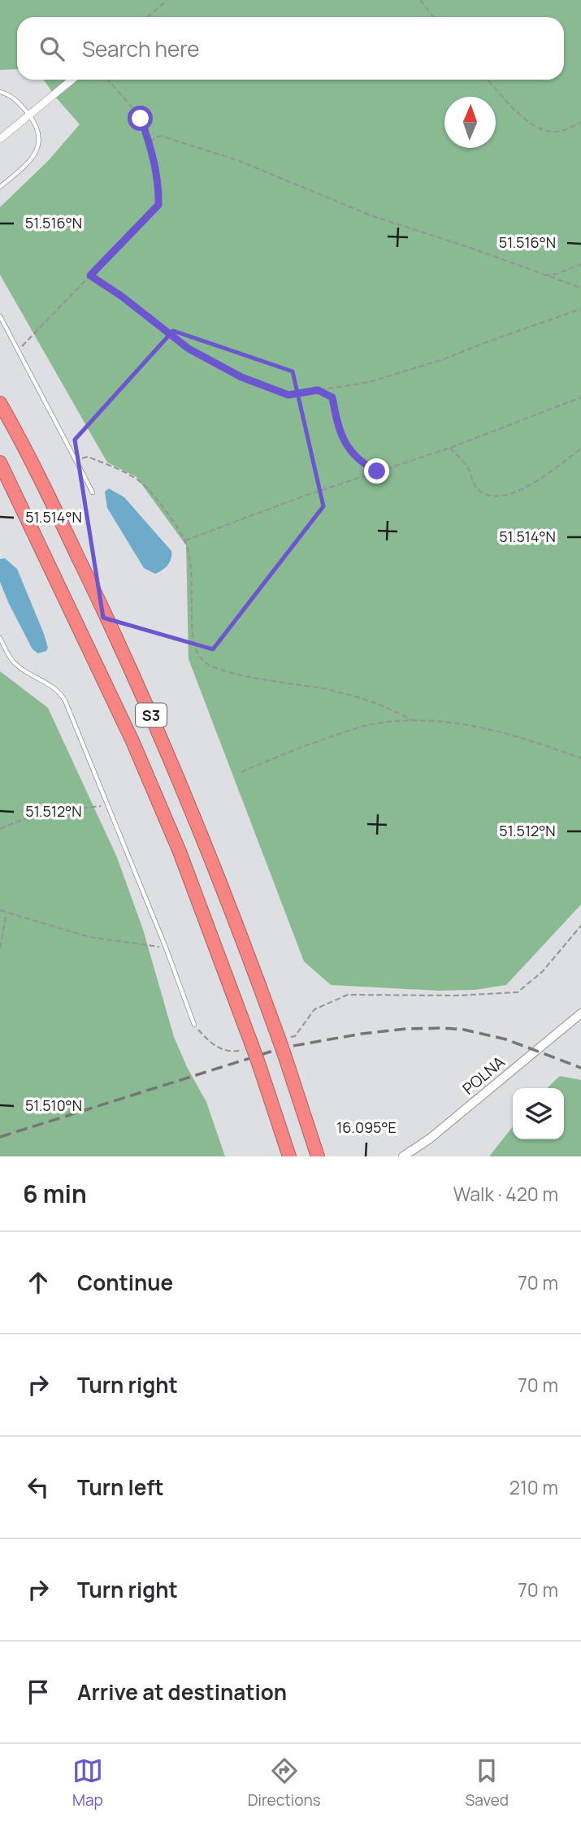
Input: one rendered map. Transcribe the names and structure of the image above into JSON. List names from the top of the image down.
{
  "streets": {
    "highway": ["S3"],
    "street": ["POLNA"]
  },
  "north": "top",
  "page": {
    "search": "Search here",
    "heading": ["6 min", "Walk · 420 m"],
    "list": [
      ["Continue", "70 m"],
      ["Turn right", "70 m"],
      ["Turn left", "210 m"],
      ["Turn right", "70 m"],
      "Arrive at destination"
    ],
    "nav": ["Map", "Directions", "Saved"]
  },
  "coordinates": [
    "51.516°N",
    "51.514°N",
    "51.512°N",
    "51.510°N",
    "16.095°E"
  ]
}
